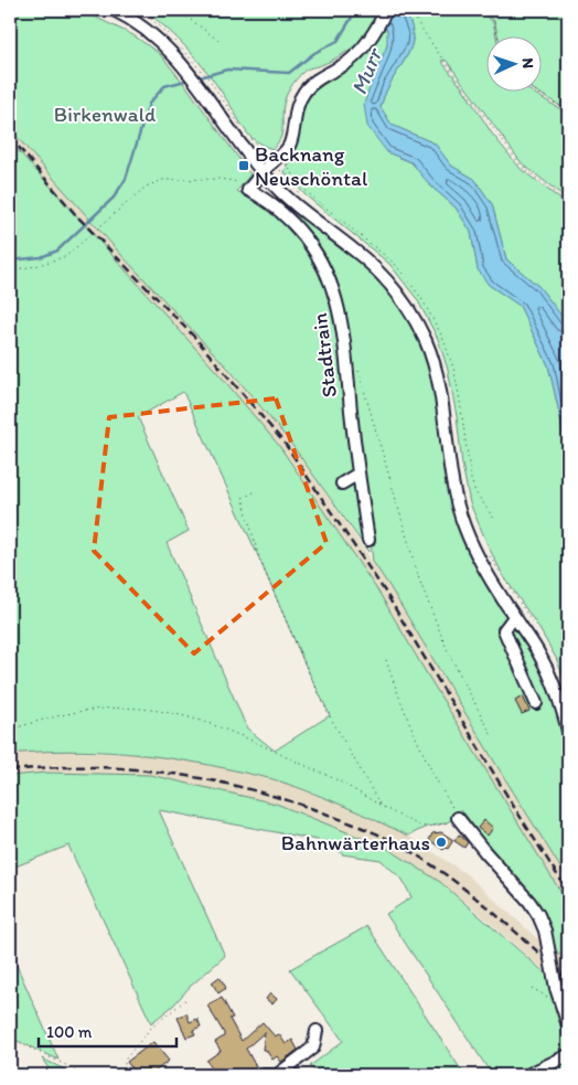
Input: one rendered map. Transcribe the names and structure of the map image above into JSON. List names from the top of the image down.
{
  "streets": {
    "street": ["Stadtrain"]
  },
  "water": ["Murr"],
  "parks": ["Birkenwald"],
  "places": {
    "transit": ["Backnang Neuschöntal"],
    "other": ["Bahnwärterhaus"]
  },
  "scale_bar": "100 m",
  "north": "right"
}
